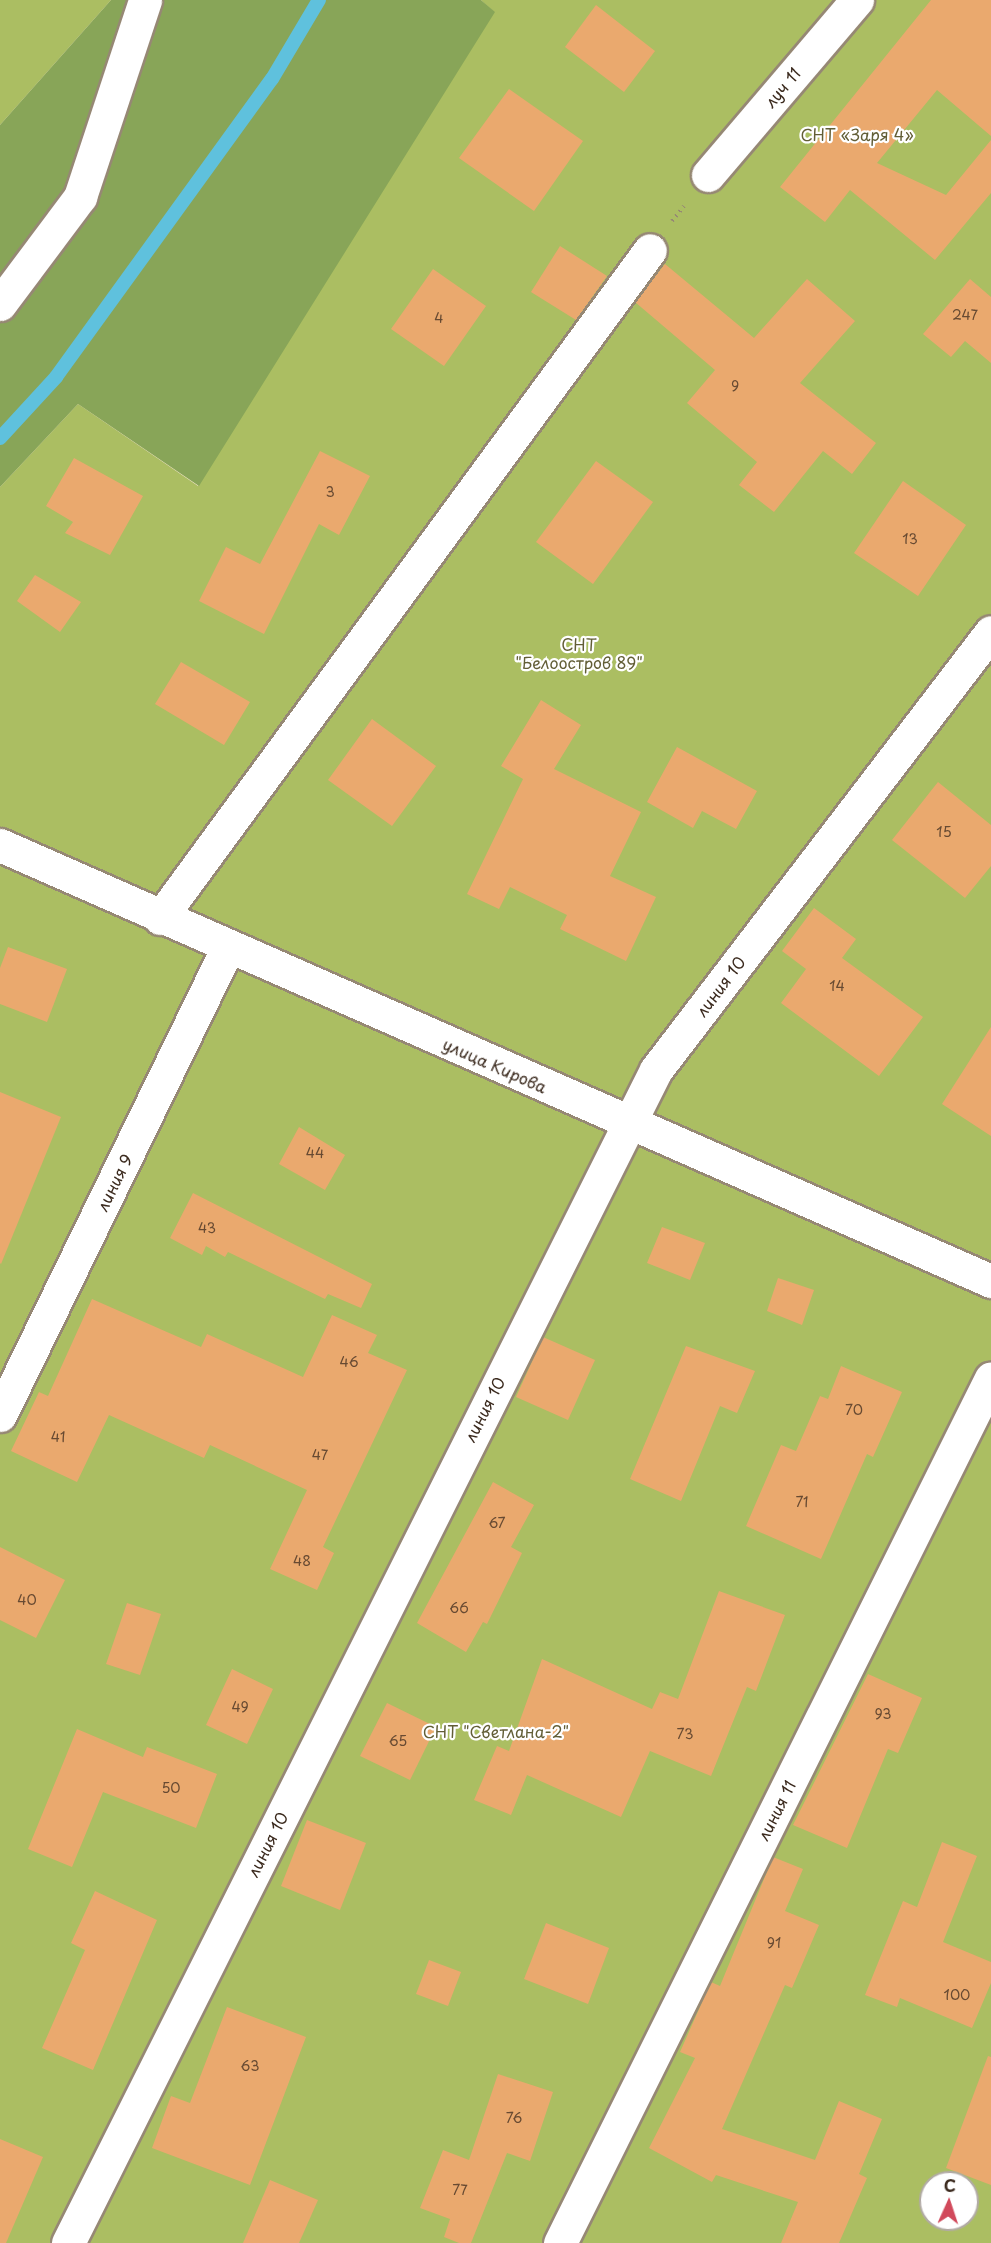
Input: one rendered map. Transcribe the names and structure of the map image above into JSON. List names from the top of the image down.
{
  "streets": {
    "street": [
      "луч 11",
      "линия 10",
      "улица Кирова",
      "линия 9",
      "линия 11"
    ]
  },
  "crossings": [
    ["линия 10", "улица Кирова"],
    ["улица Кирова", "линия 9"]
  ],
  "parks": ["СНТ «Заря 4»", "СНТ \"Белоостров 89\"", "СНТ \"Светлана-2\""],
  "house_numbers": [
    "247",
    "4",
    "9",
    "3",
    "13",
    "15",
    "14",
    "44",
    "43",
    "46",
    "70",
    "41",
    "47",
    "71",
    "67",
    "48",
    "40",
    "66",
    "49",
    "93",
    "73",
    "65",
    "50",
    "91",
    "100",
    "63",
    "76",
    "77"
  ],
  "north": "top"
}
